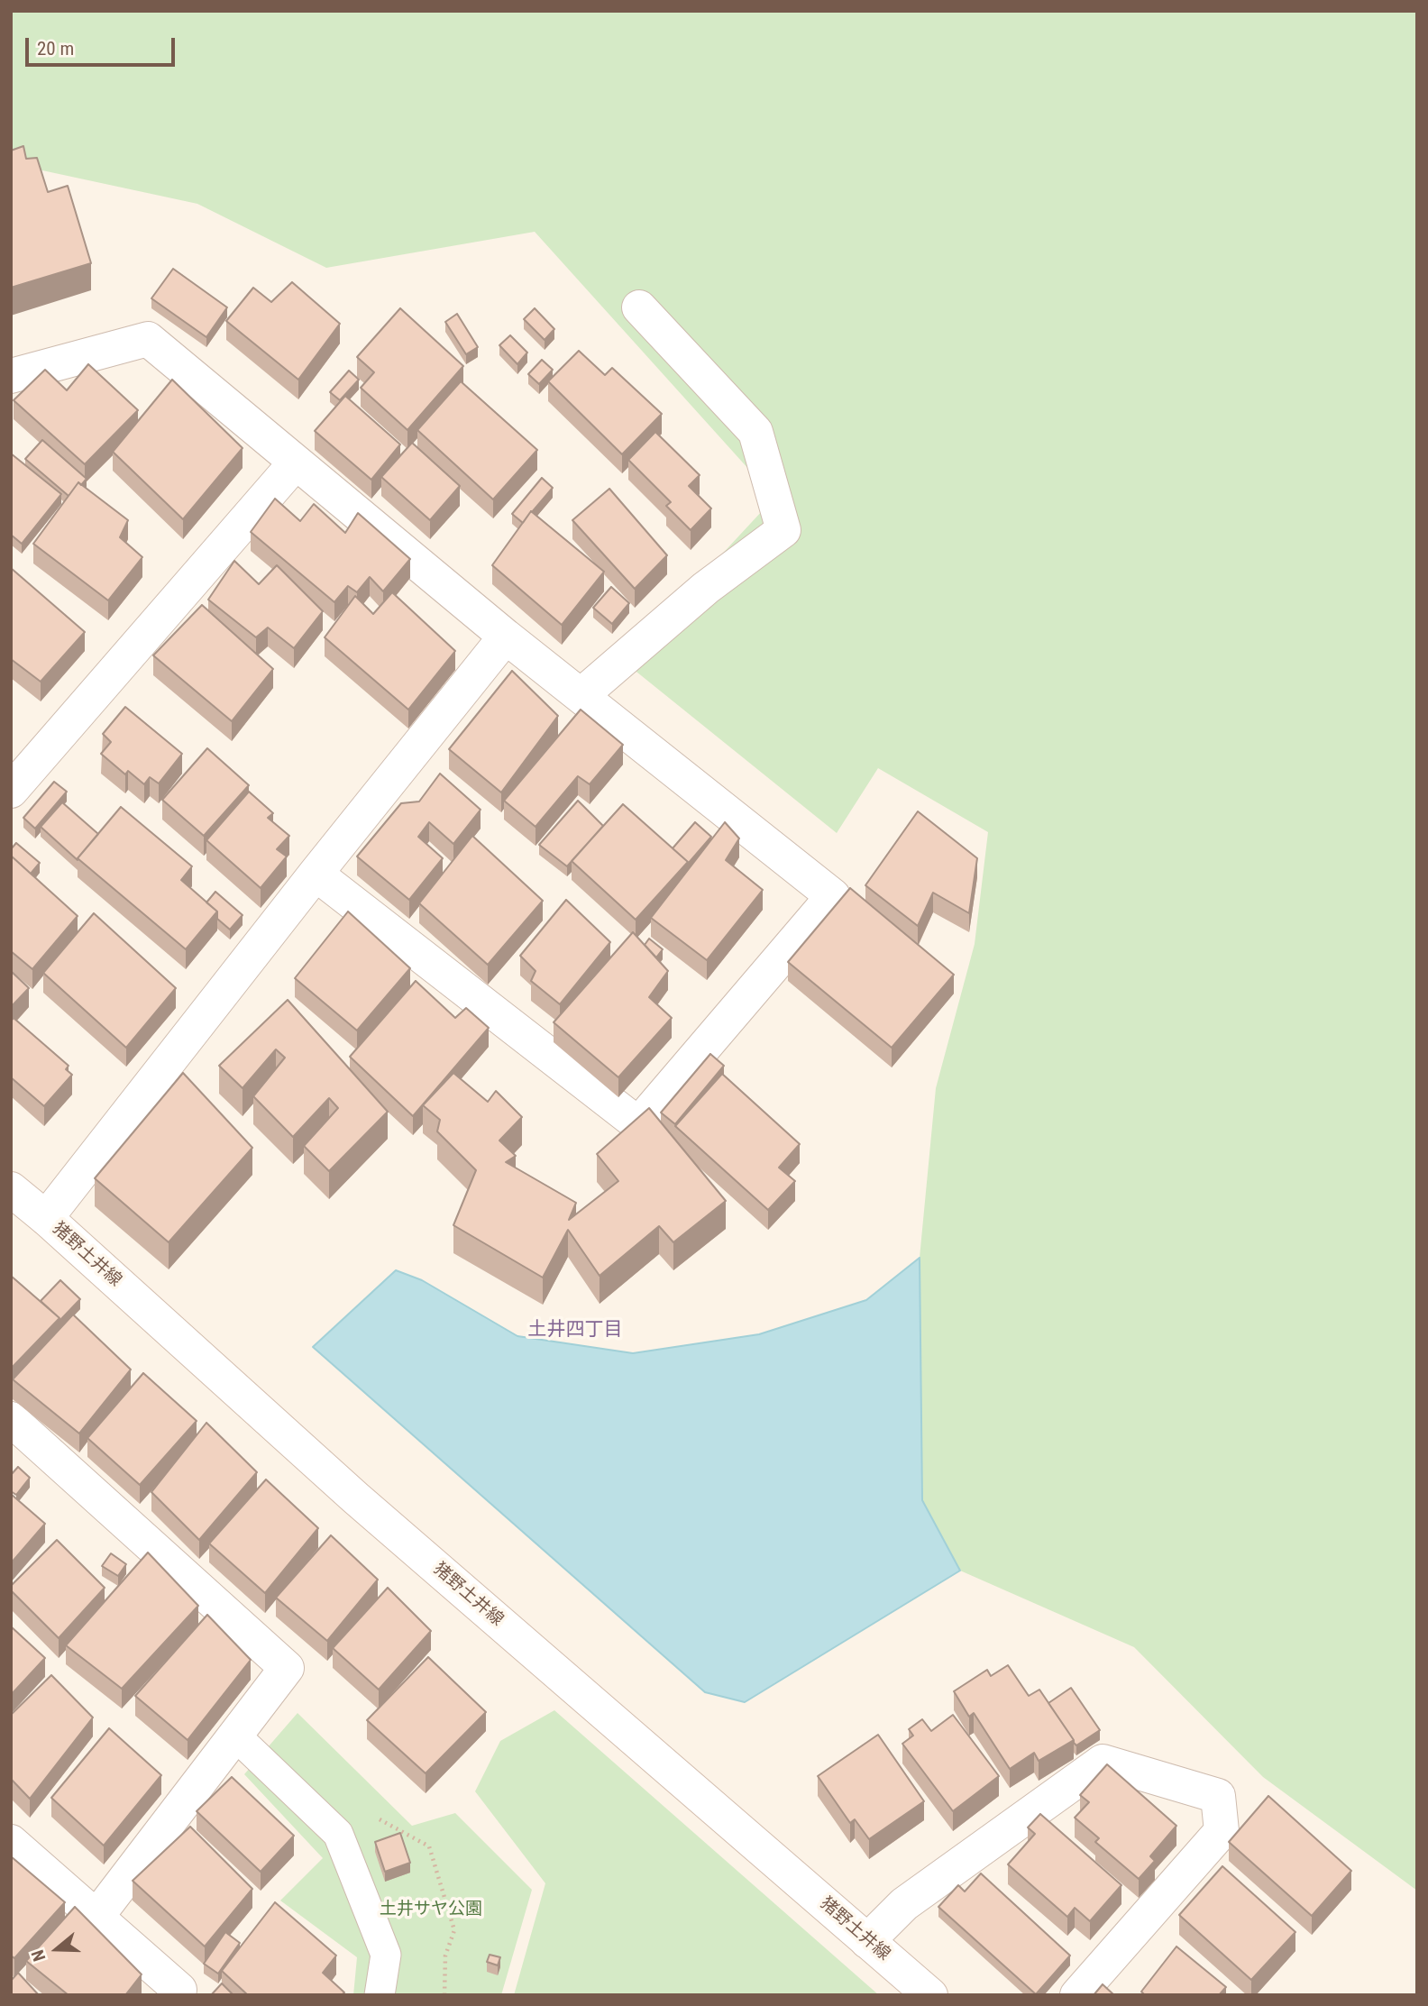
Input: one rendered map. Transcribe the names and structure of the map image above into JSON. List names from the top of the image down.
{
  "streets": {
    "street": ["猪野土井線"]
  },
  "districts": ["土井四丁目"],
  "parks": ["土井サヤ公園"],
  "scale_bar": "20 m",
  "north": "left"
}
